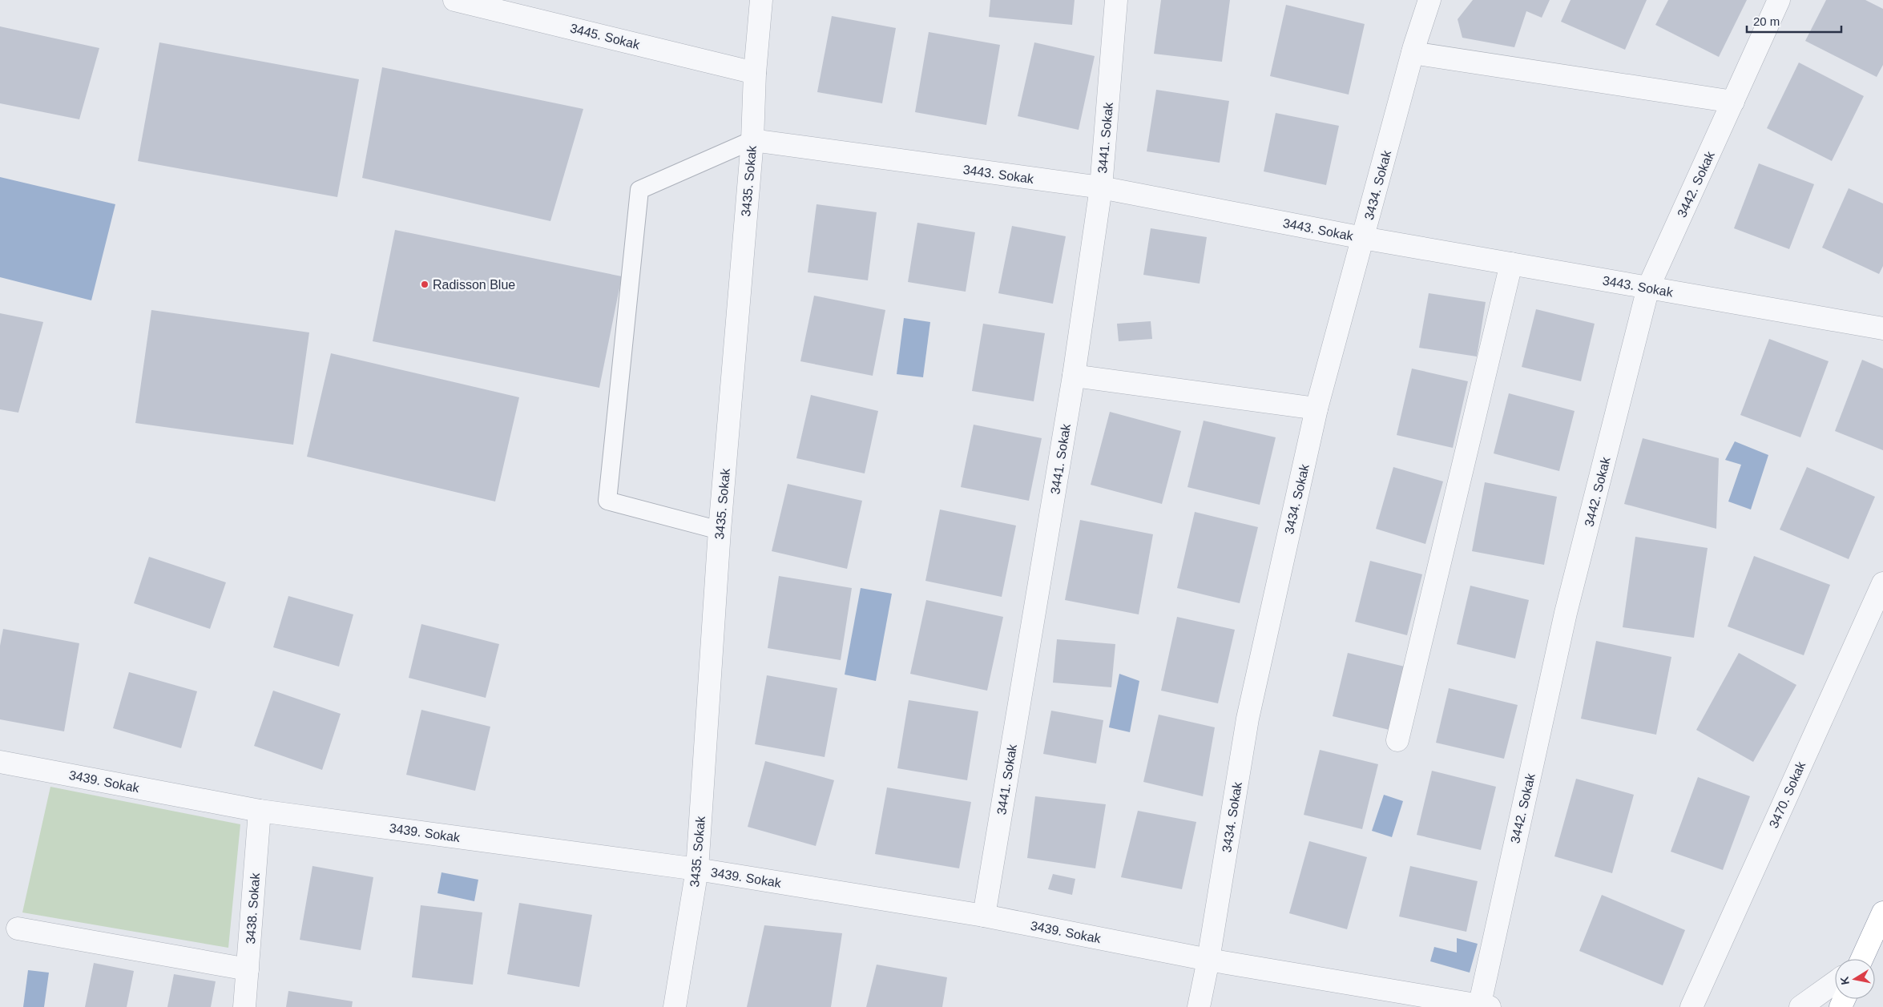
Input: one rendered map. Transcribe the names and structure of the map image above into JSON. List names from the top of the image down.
{
  "streets": {
    "street": [
      "3445. Sokak",
      "3441. Sokak",
      "3443. Sokak",
      "3435. Sokak",
      "3442. Sokak",
      "3434. Sokak",
      "3439. Sokak",
      "3470. Sokak",
      "3438. Sokak"
    ]
  },
  "crossings": [
    ["3445. Sokak", "3435. Sokak"],
    ["3441. Sokak", "3443. Sokak"],
    ["3441. Sokak", "3439. Sokak"],
    ["3443. Sokak", "3435. Sokak"],
    ["3443. Sokak", "3442. Sokak"],
    ["3443. Sokak", "3434. Sokak"],
    ["3435. Sokak", "3439. Sokak"],
    ["3442. Sokak", "3439. Sokak"],
    ["3434. Sokak", "3439. Sokak"],
    ["3439. Sokak", "3438. Sokak"]
  ],
  "places": ["Radisson Blue"],
  "scale_bar": "20 m",
  "north": "left"
}
